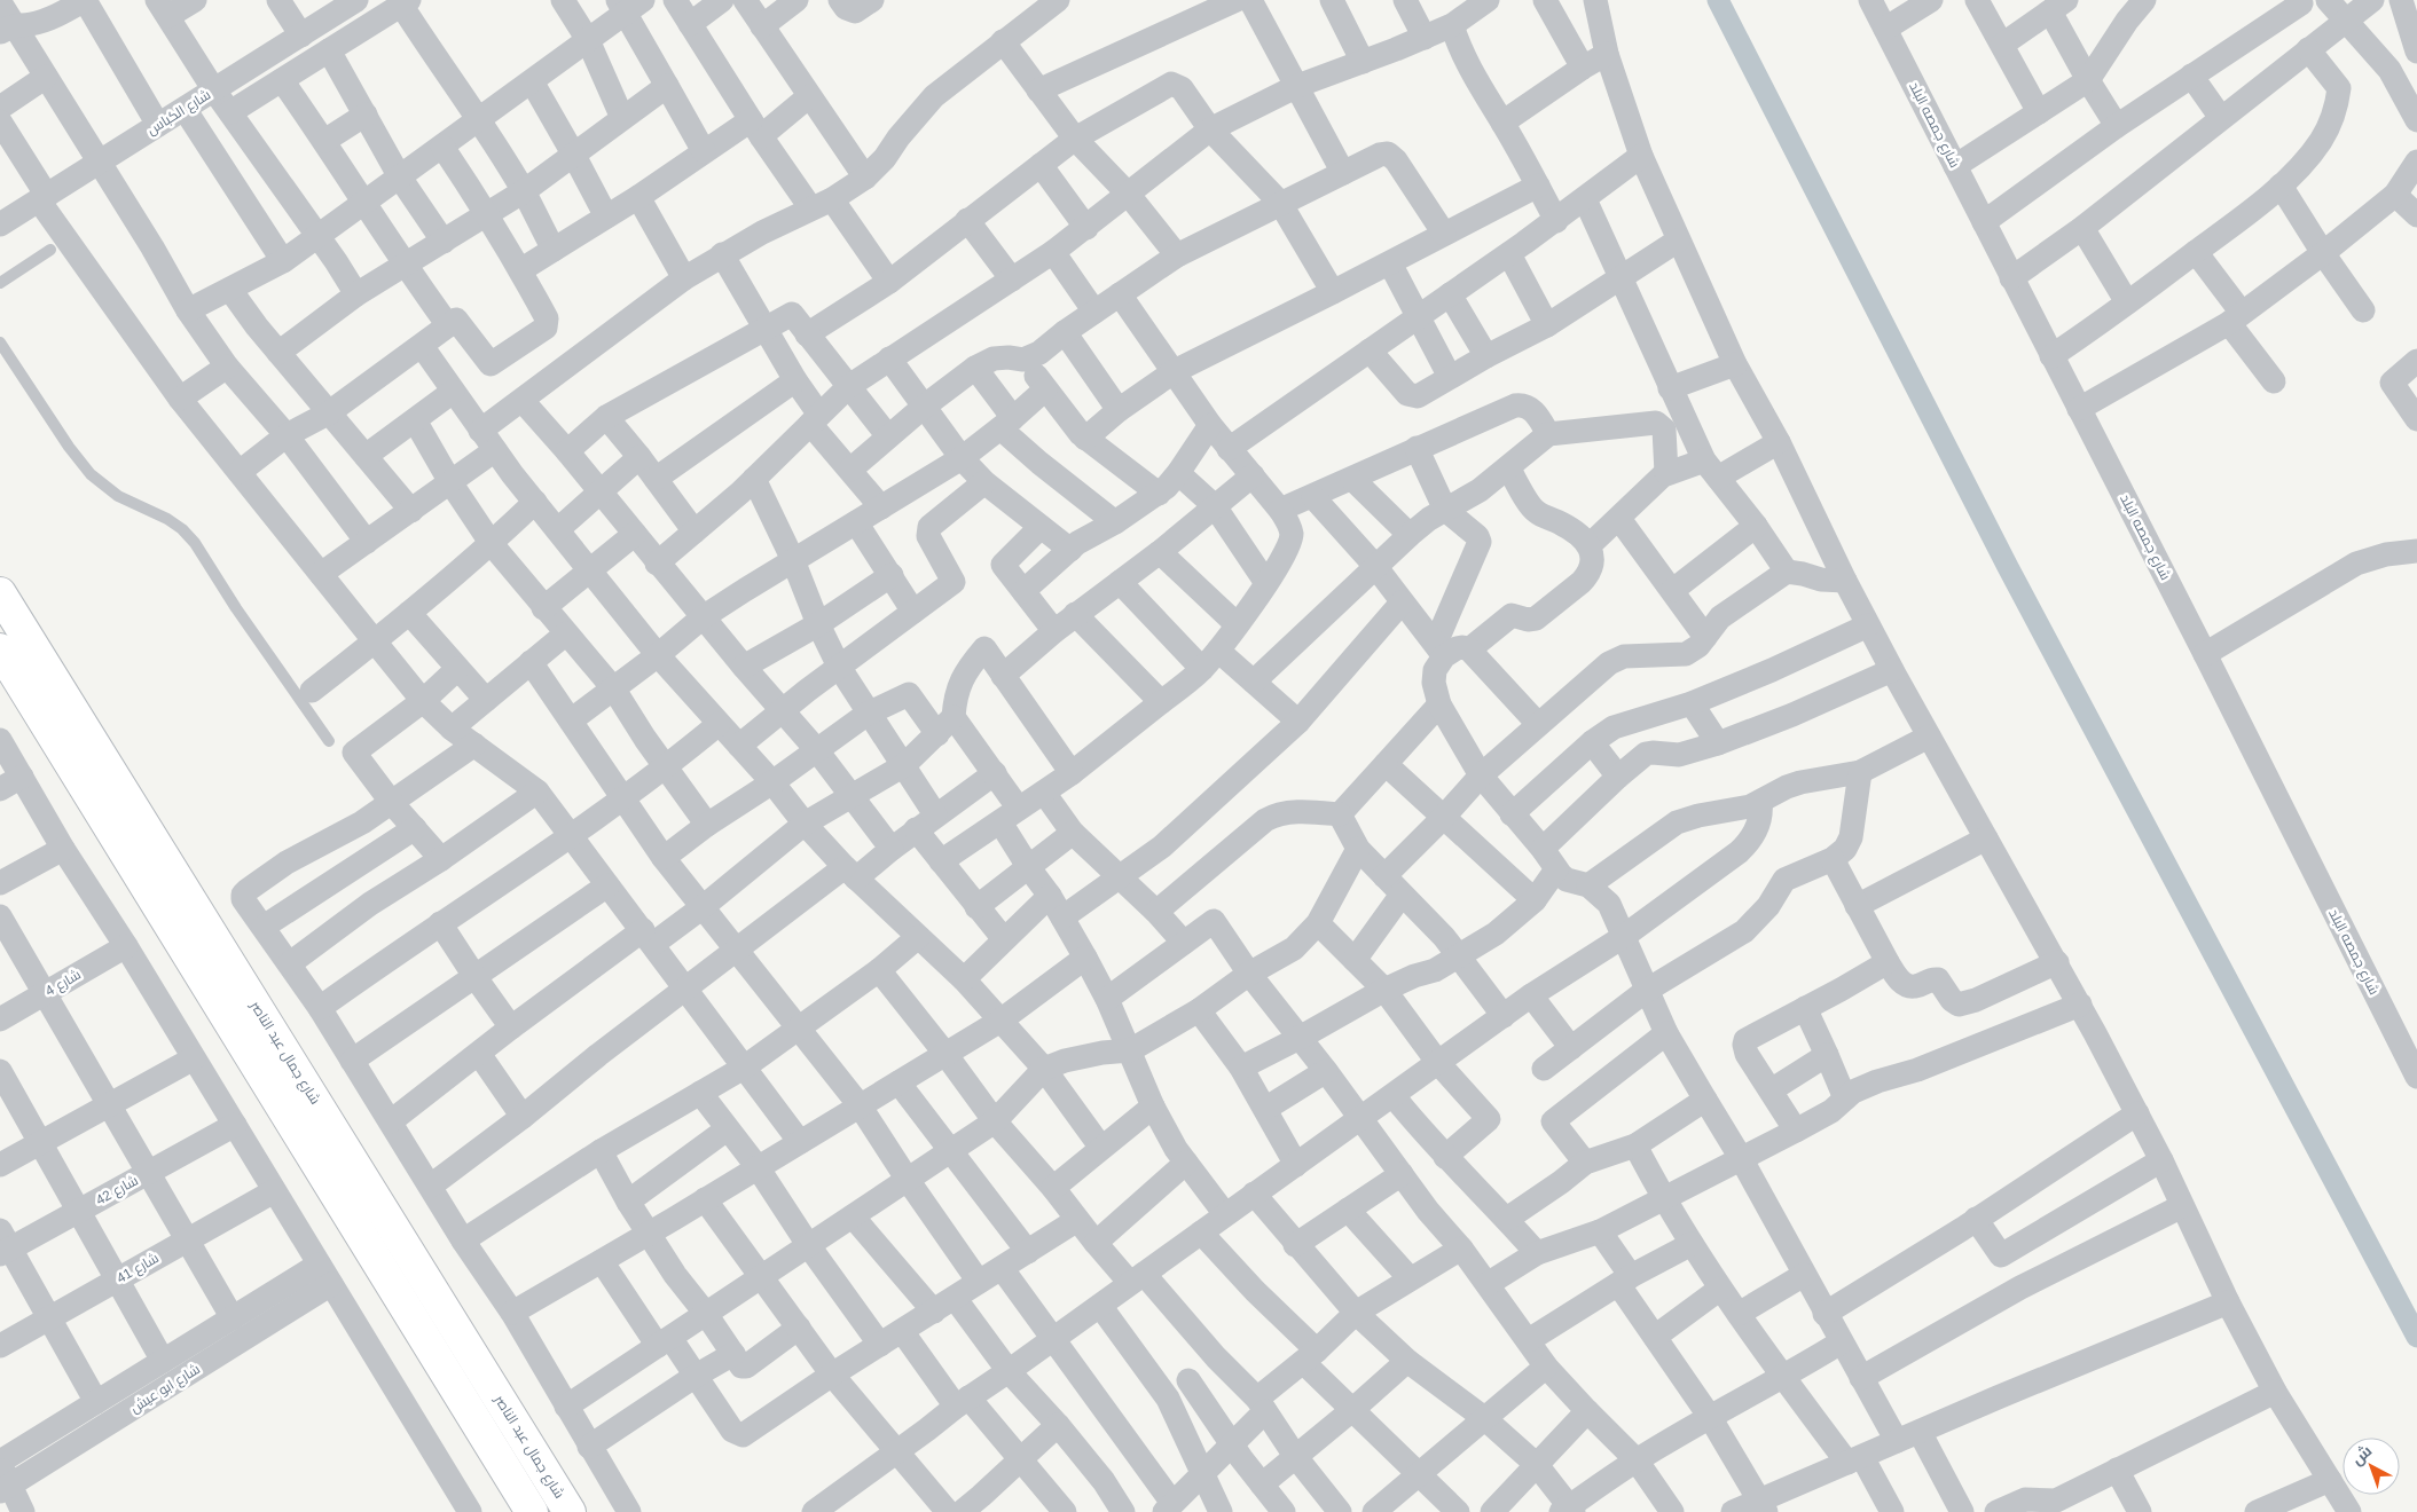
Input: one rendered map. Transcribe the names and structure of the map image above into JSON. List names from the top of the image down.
{
  "streets": {
    "main road": ["شارع جمال عبد الناصر"],
    "street": [
      "شارع الكباس",
      "شارع جمصه البلد",
      "شارع 4",
      "شارع 42",
      "شارع 41",
      "شارع ابو عيش"
    ]
  },
  "north": "top left"
}
